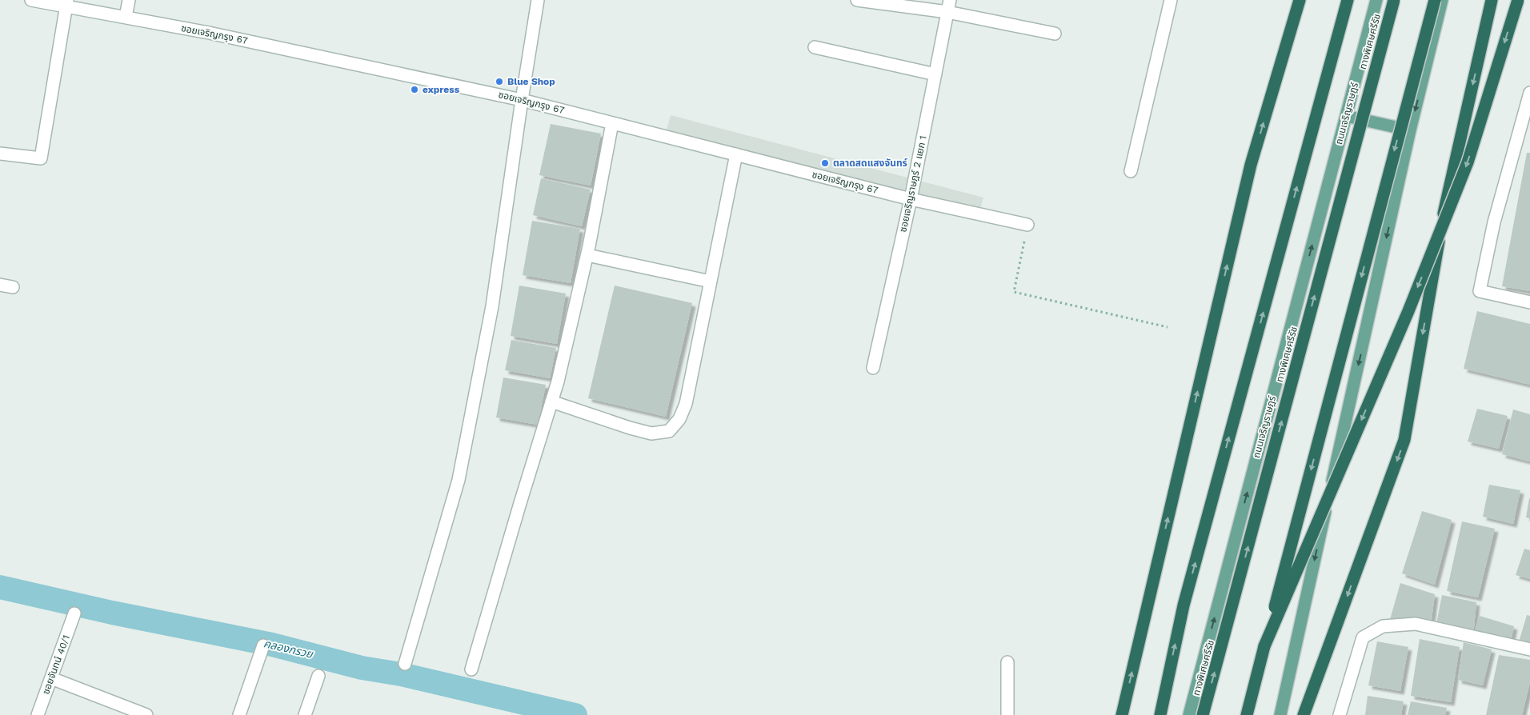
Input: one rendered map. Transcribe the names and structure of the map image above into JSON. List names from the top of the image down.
{
  "streets": {
    "highway": ["ทางพิเศษศรีรัช"],
    "main road": ["ถนนเจริญราษฎร์"],
    "street": ["ซอยเจริญกรุง 67", "ซอยเจริญราษฎร์ 2 แยก 1", "ซอยจันทน์ 40/1"]
  },
  "crossings": [
    ["ซอยเจริญกรุง 67", "ซอยเจริญราษฎร์ 2 แยก 1"]
  ],
  "water": ["คลองกรวย"],
  "places": ["Blue Shop", "express", "ตลาดสดแสงจันทร์"]
}
